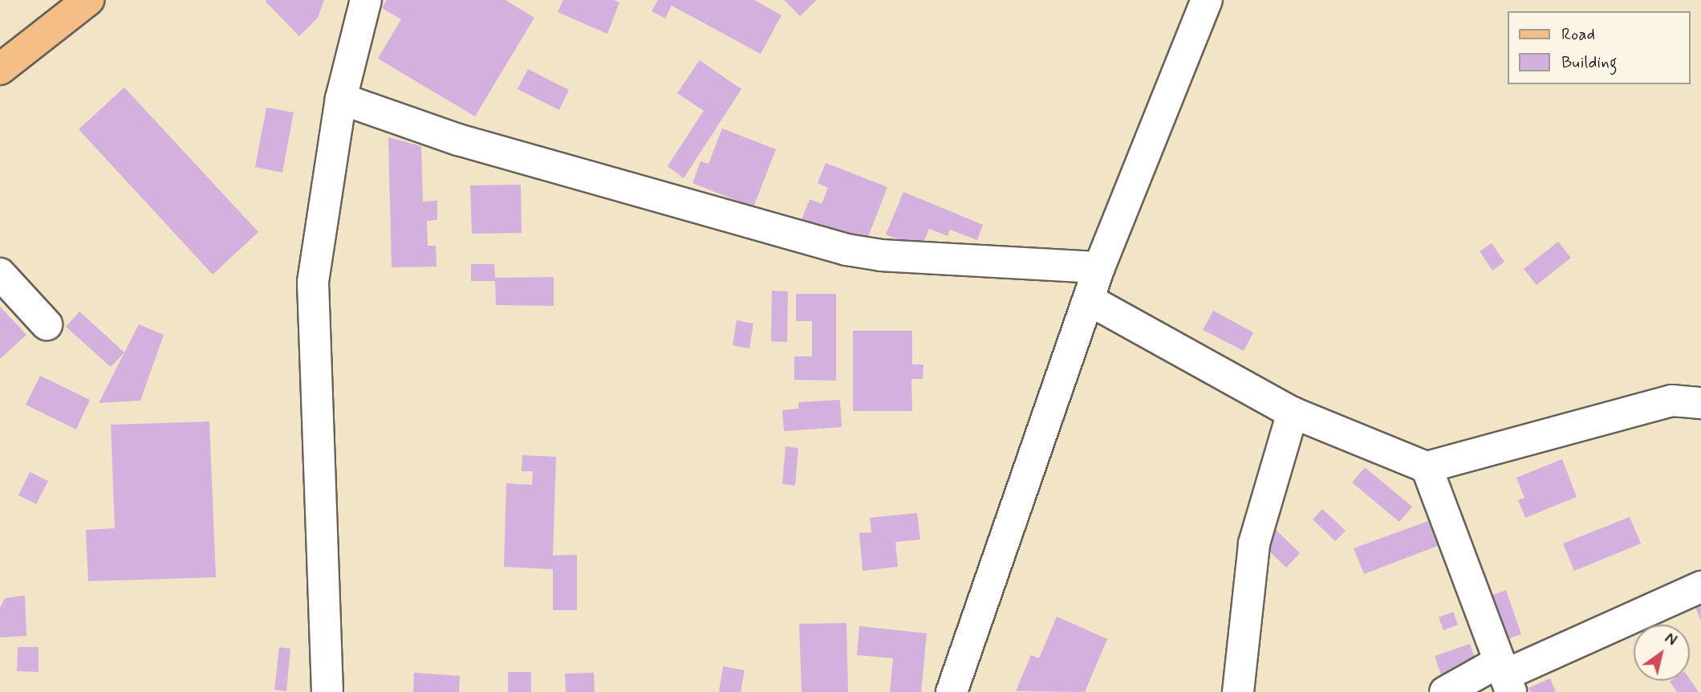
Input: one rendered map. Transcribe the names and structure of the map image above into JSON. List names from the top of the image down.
{
  "legend": ["Road", "Building"],
  "north": "top right"
}
